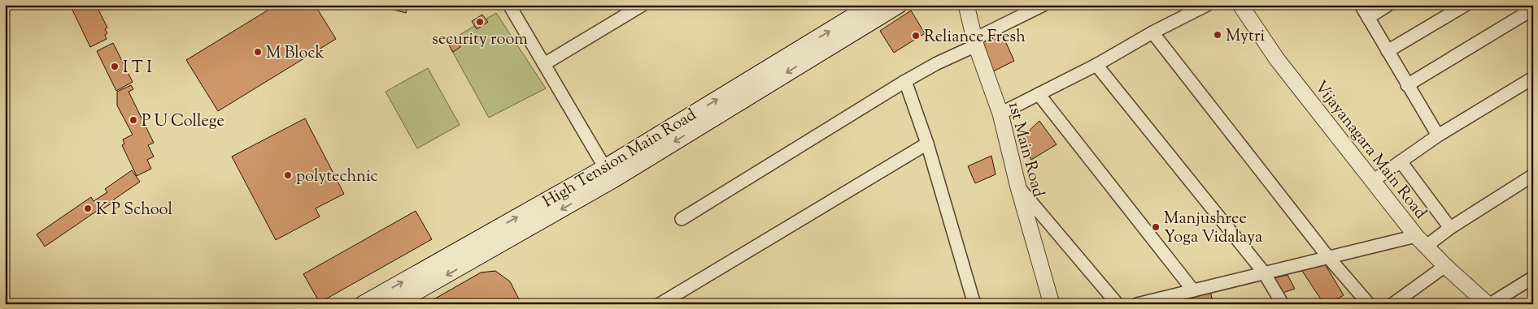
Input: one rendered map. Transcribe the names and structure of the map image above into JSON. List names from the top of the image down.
{
  "streets": {
    "main road": ["High Tension Main Road"],
    "street": ["1st Main Road", "Vijayanagara Main Road"]
  },
  "places": [
    "security room",
    "Mytri",
    "Reliance Fresh",
    "M Block",
    "I T I",
    "P U College",
    "polytechnic",
    "K P School",
    "Manjushree Yoga Vidalaya"
  ]
}
